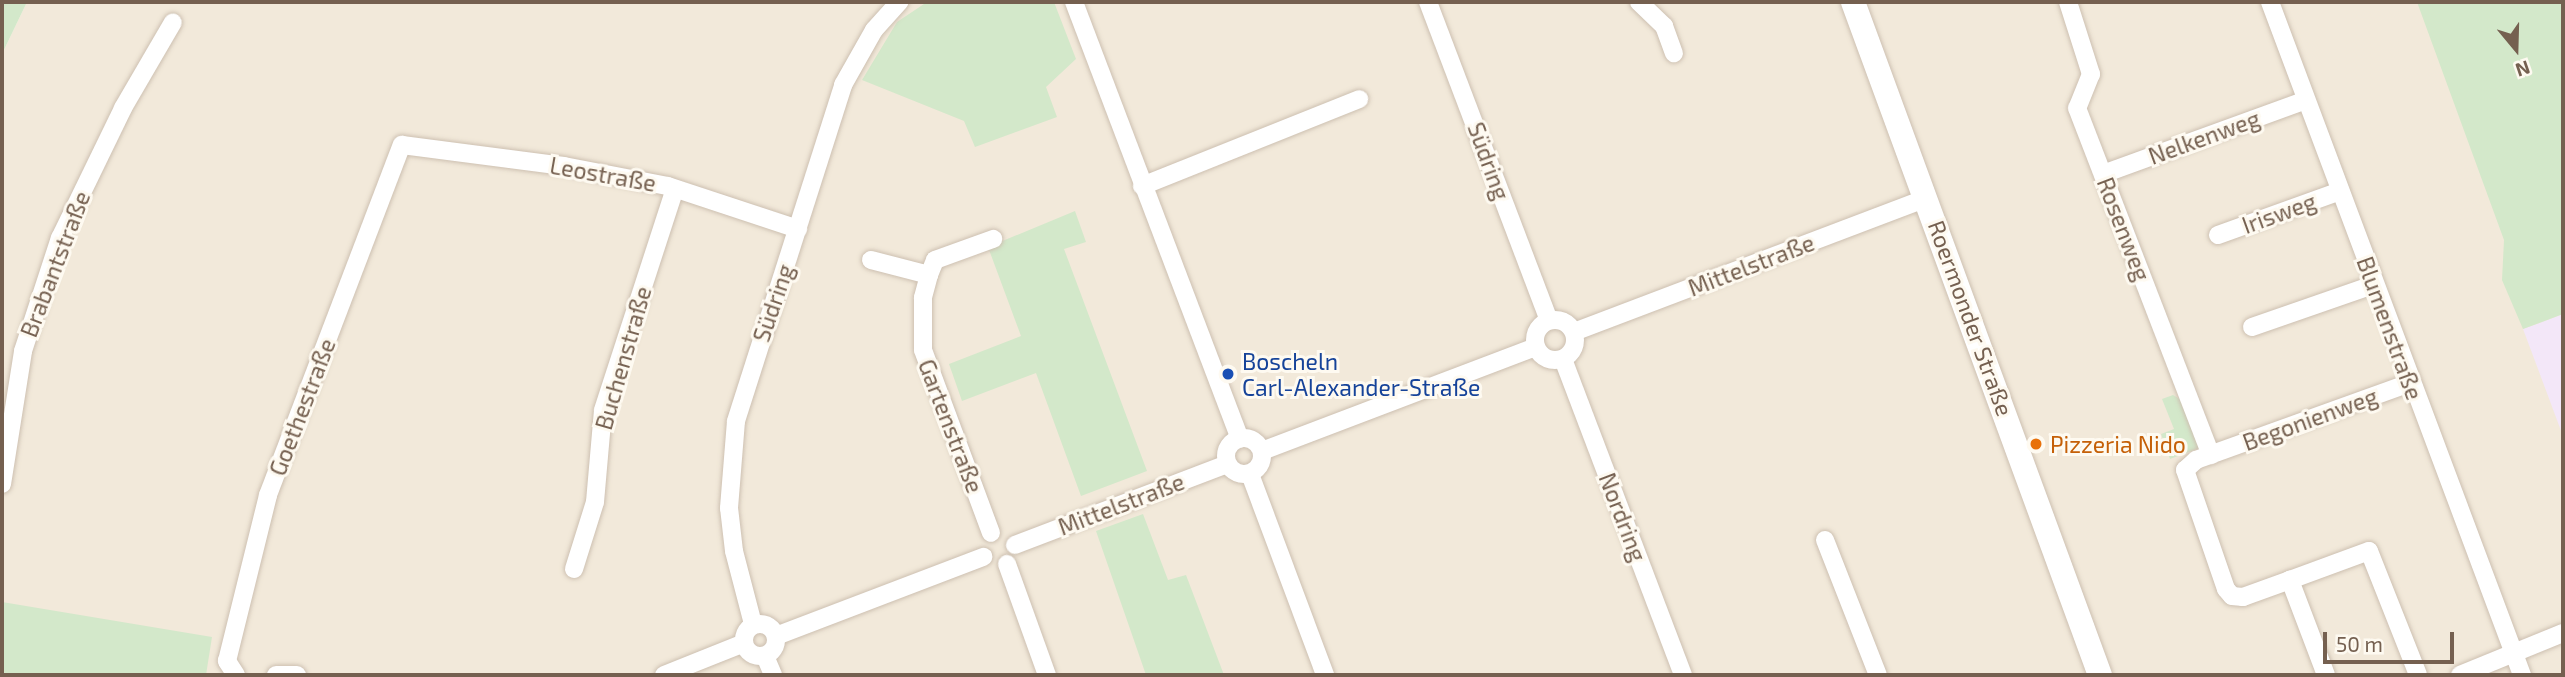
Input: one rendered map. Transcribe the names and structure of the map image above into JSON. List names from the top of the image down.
{
  "streets": {
    "main road": ["Roermonder Straße"],
    "street": [
      "Nelkenweg",
      "Südring",
      "Leostraße",
      "Irisweg",
      "Rosenweg",
      "Brabantstraße",
      "Mittelstraße",
      "Blumenstraße",
      "Buchenstraße",
      "Goethestraße",
      "Begonienweg",
      "Gartenstraße",
      "Nordring"
    ]
  },
  "crossings": [
    ["Nelkenweg", "Rosenweg"],
    ["Nelkenweg", "Blumenstraße"],
    ["Südring", "Leostraße"],
    ["Südring", "Mittelstraße"],
    ["Südring", "Nordring"],
    ["Leostraße", "Buchenstraße"],
    ["Leostraße", "Goethestraße"],
    ["Irisweg", "Blumenstraße"],
    ["Rosenweg", "Begonienweg"],
    ["Mittelstraße", "Roermonder Straße"],
    ["Mittelstraße", "Gartenstraße"],
    ["Mittelstraße", "Nordring"],
    ["Blumenstraße", "Begonienweg"]
  ],
  "places": ["Boscheln Carl-Alexander-Straße", "Pizzeria Nido"],
  "scale_bar": "50 m",
  "north": "bottom"
}
